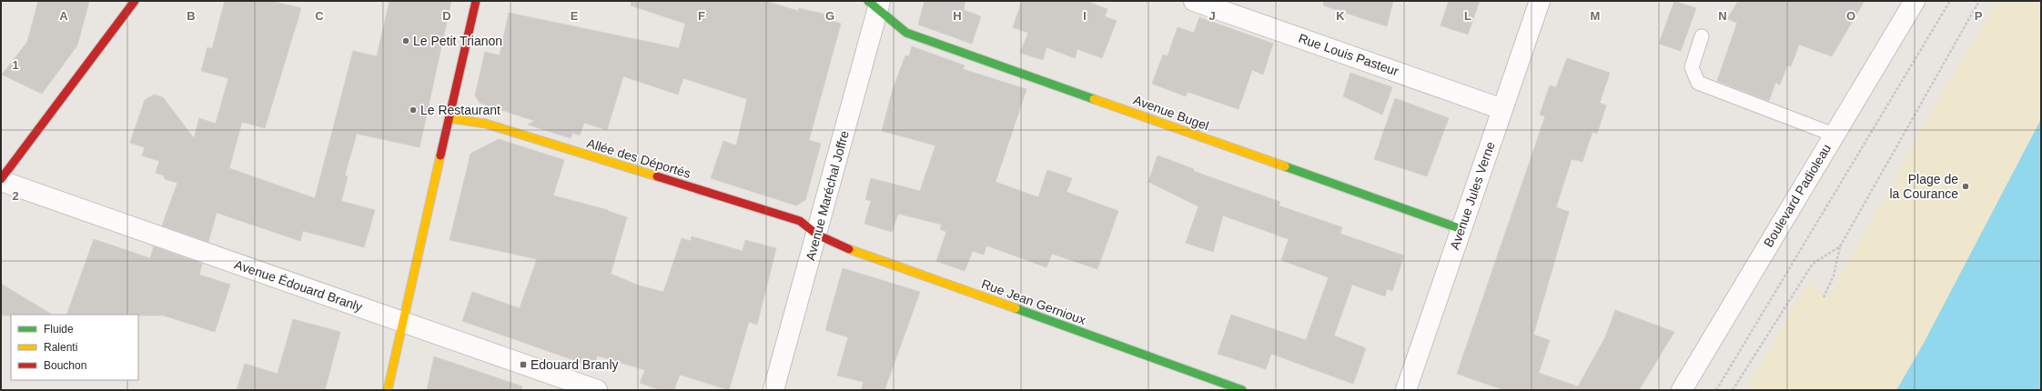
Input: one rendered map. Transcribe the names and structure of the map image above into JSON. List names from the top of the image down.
{
  "streets": {
    "street": [
      "Rue Louis Pasteur",
      "Avenue Bugel",
      "Allée des Déportés",
      "Avenue Maréchal Joffre",
      "Avenue Jules Verne",
      "Boulevard Padioleau",
      "Avenue Édouard Branly",
      "Rue Jean Gernioux"
    ]
  },
  "crossings": [
    ["Rue Louis Pasteur", "Avenue Jules Verne"],
    ["Avenue Bugel", "Avenue Maréchal Joffre"],
    ["Avenue Bugel", "Avenue Jules Verne"],
    ["Allée des Déportés", "Avenue Maréchal Joffre"],
    ["Allée des Déportés", "Rue Jean Gernioux"],
    ["Avenue Maréchal Joffre", "Rue Jean Gernioux"]
  ],
  "places": {
    "other": ["Le Petit Trianon", "Le Restaurant", "Plage de la Courance"],
    "transit": ["Edouard Branly"]
  },
  "legend": ["Fluide", "Ralenti", "Bouchon"],
  "grid": {
    "columns": [
      "A",
      "B",
      "C",
      "D",
      "E",
      "F",
      "G",
      "H",
      "I",
      "J",
      "K",
      "L",
      "M",
      "N",
      "O",
      "P"
    ],
    "rows": ["1", "2"]
  }
}
